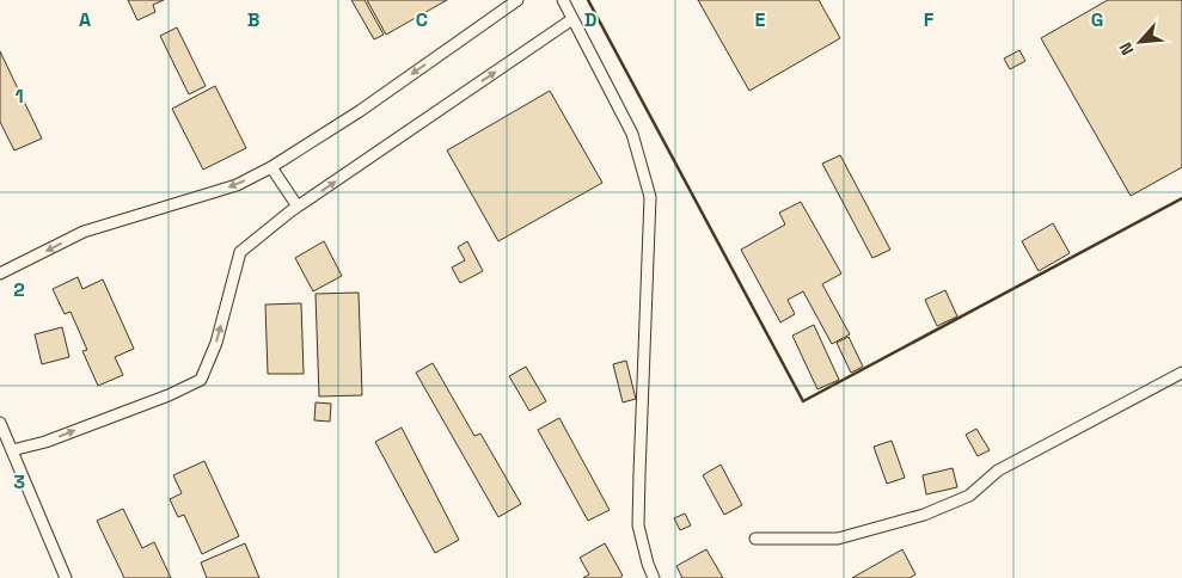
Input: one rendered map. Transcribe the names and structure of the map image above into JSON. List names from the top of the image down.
{
  "north": "bottom left",
  "grid": {
    "columns": [
      "A",
      "B",
      "C",
      "D",
      "E",
      "F",
      "G"
    ],
    "rows": ["1", "2", "3"]
  }
}
